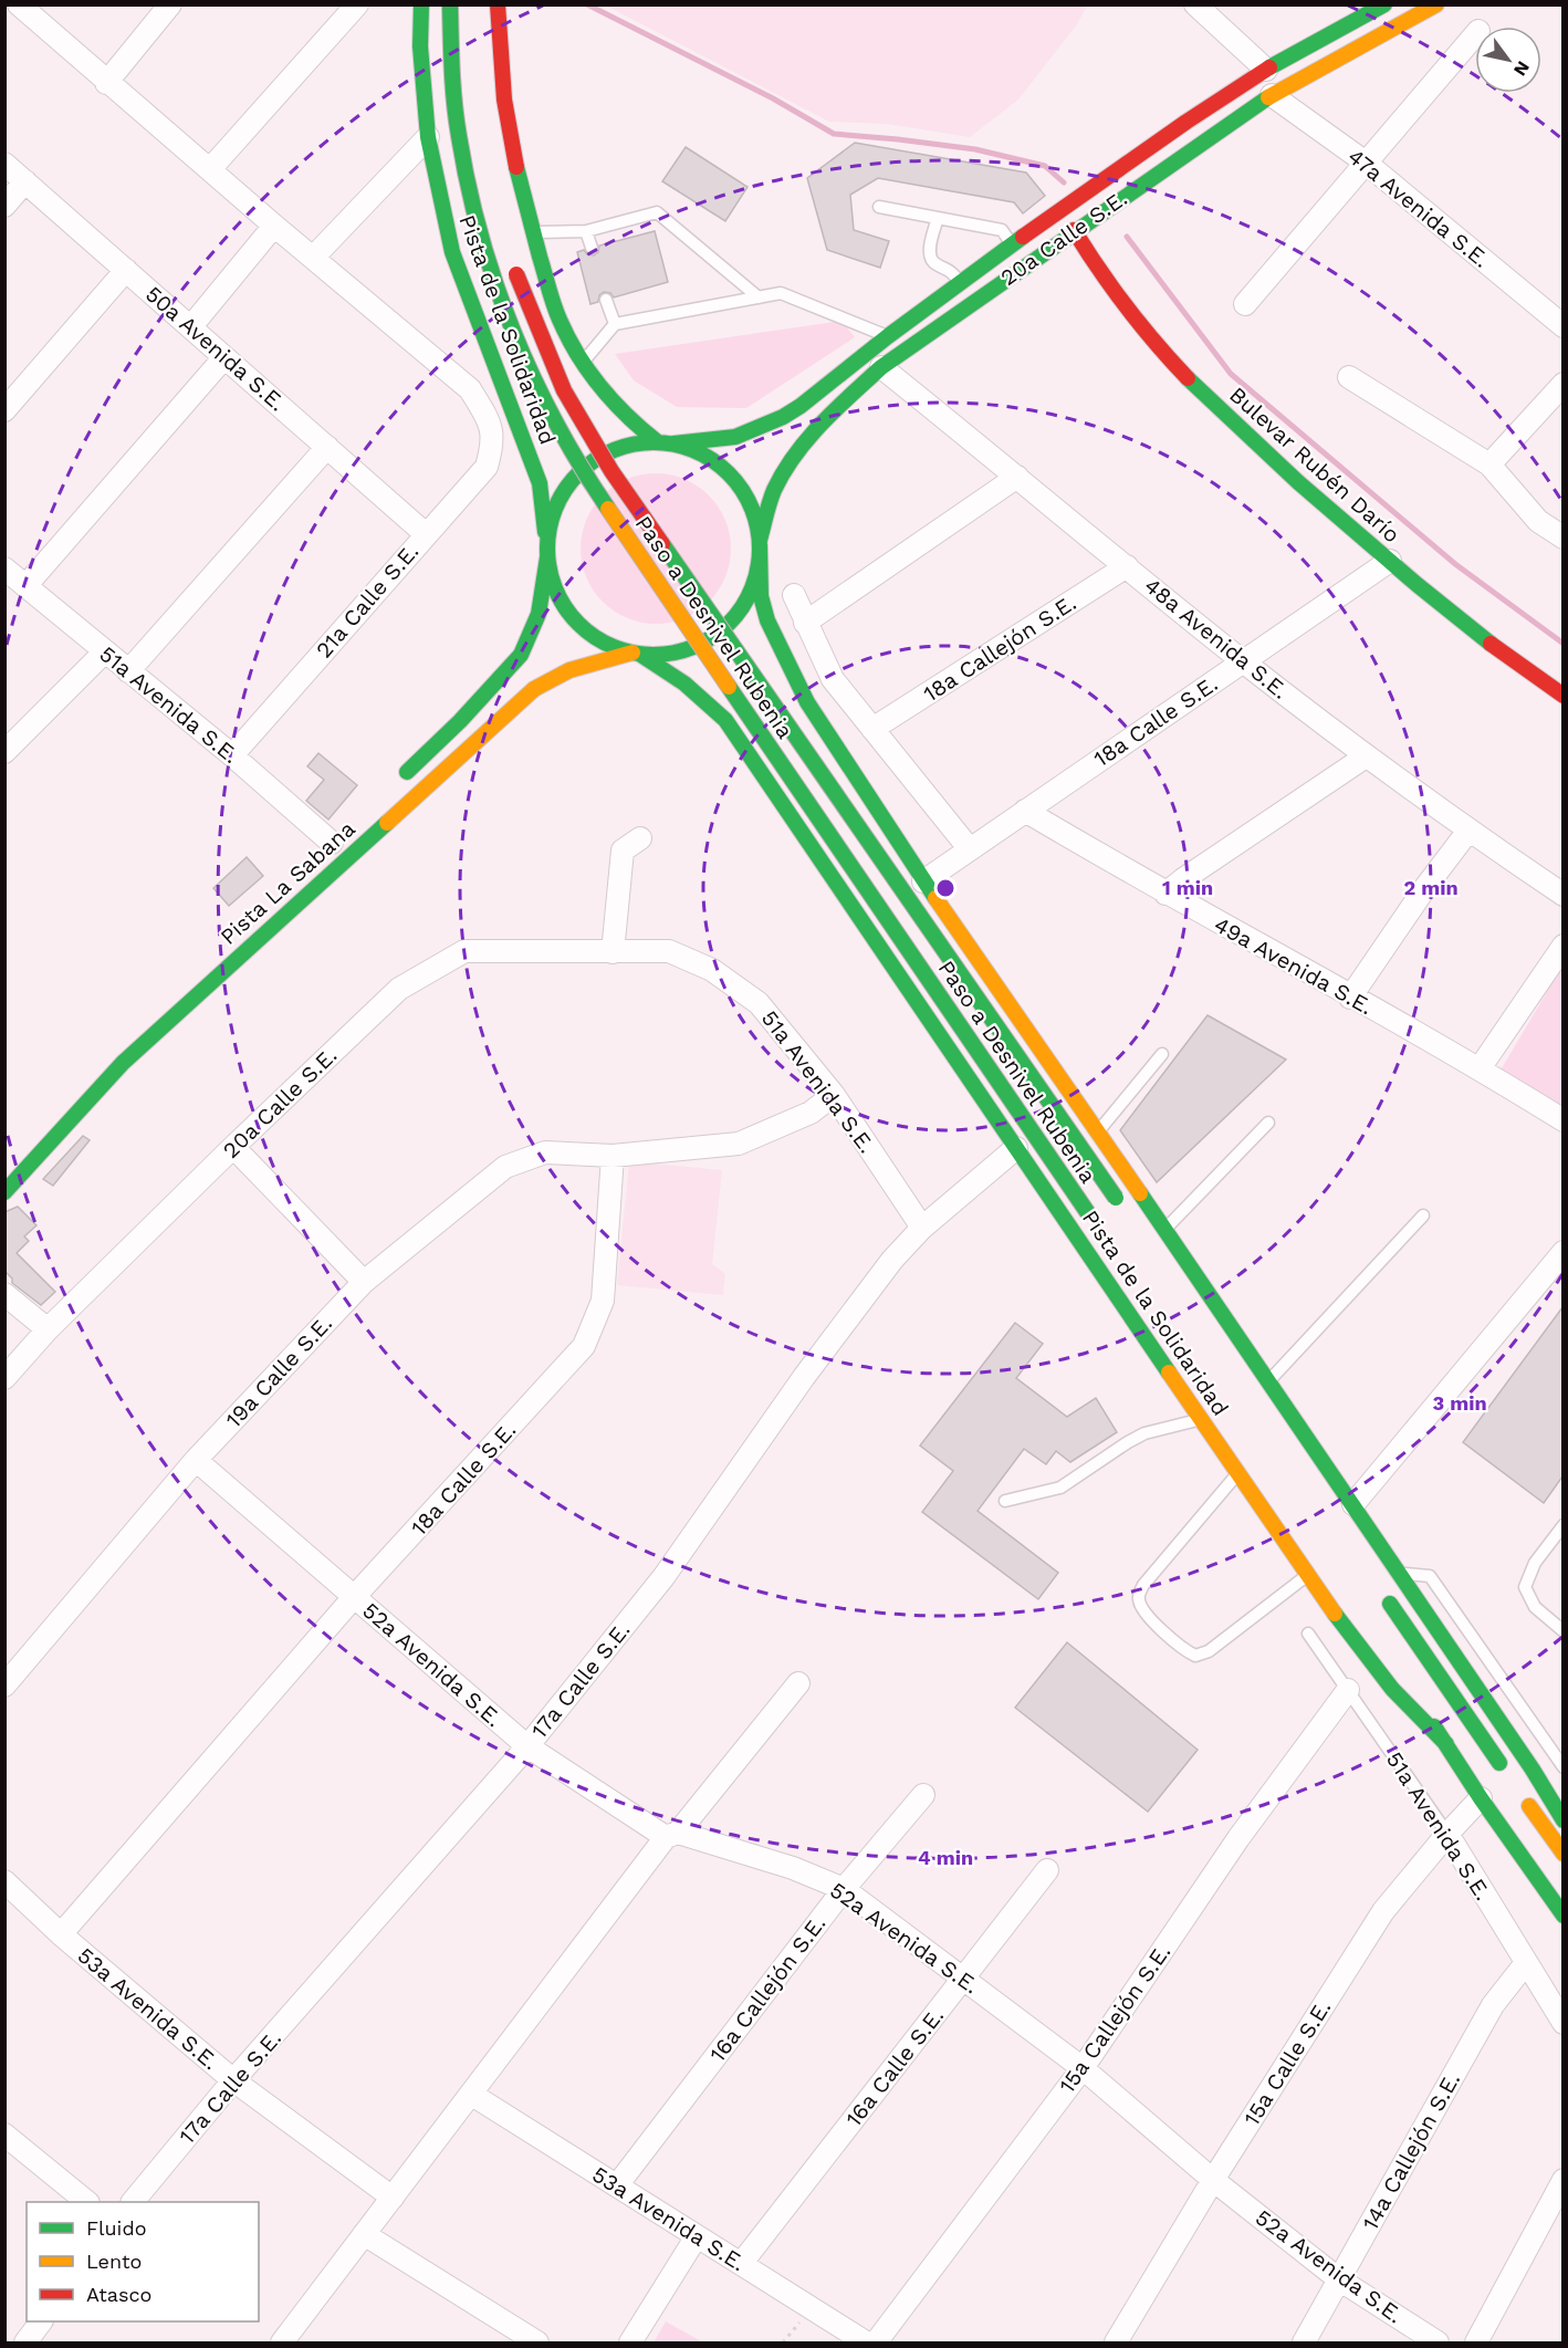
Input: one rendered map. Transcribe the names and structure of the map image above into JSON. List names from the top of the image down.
{
  "streets": {
    "main road": [
      "20a Calle S.E.",
      "Pista de la Solidaridad",
      "Bulevar Rubén Darío",
      "Paso a Desnivel Rubenia",
      "Pista La Sabana"
    ],
    "street": [
      "47a Avenida S.E.",
      "50a Avenida S.E.",
      "21a Calle S.E.",
      "48a Avenida S.E.",
      "18a Callejón S.E.",
      "51a Avenida S.E.",
      "18a Calle S.E.",
      "49a Avenida S.E.",
      "19a Calle S.E.",
      "52a Avenida S.E.",
      "17a Calle S.E.",
      "16a Callejón S.E.",
      "53a Avenida S.E.",
      "15a Callejón S.E.",
      "15a Calle S.E.",
      "16a Calle S.E.",
      "14a Callejón S.E."
    ]
  },
  "crossings": [
    ["47a Avenida S.E.", "20a Calle S.E."],
    ["20a Calle S.E.", "Pista de la Solidaridad"],
    ["20a Calle S.E.", "Bulevar Rubén Darío"],
    ["20a Calle S.E.", "48a Avenida S.E."],
    ["20a Calle S.E.", "51a Avenida S.E."],
    ["20a Calle S.E.", "Pista La Sabana"],
    ["Pista de la Solidaridad", "Pista La Sabana"],
    ["Pista de la Solidaridad", "17a Calle S.E."],
    ["Pista de la Solidaridad", "15a Calle S.E."],
    ["50a Avenida S.E.", "21a Calle S.E."],
    ["Bulevar Rubén Darío", "18a Calle S.E."],
    ["21a Calle S.E.", "51a Avenida S.E."],
    ["48a Avenida S.E.", "18a Callejón S.E."],
    ["48a Avenida S.E.", "18a Calle S.E."],
    ["51a Avenida S.E.", "17a Calle S.E."],
    ["51a Avenida S.E.", "15a Callejón S.E."],
    ["51a Avenida S.E.", "15a Calle S.E."],
    ["51a Avenida S.E.", "14a Callejón S.E."],
    ["18a Calle S.E.", "49a Avenida S.E."],
    ["18a Calle S.E.", "19a Calle S.E."],
    ["18a Calle S.E.", "52a Avenida S.E."],
    ["18a Calle S.E.", "53a Avenida S.E."],
    ["19a Calle S.E.", "52a Avenida S.E."],
    ["52a Avenida S.E.", "17a Calle S.E."],
    ["52a Avenida S.E.", "16a Callejón S.E."],
    ["52a Avenida S.E.", "15a Callejón S.E."],
    ["52a Avenida S.E.", "15a Calle S.E."],
    ["52a Avenida S.E.", "16a Calle S.E."],
    ["52a Avenida S.E.", "14a Callejón S.E."],
    ["17a Calle S.E.", "53a Avenida S.E."],
    ["16a Callejón S.E.", "53a Avenida S.E."],
    ["53a Avenida S.E.", "16a Calle S.E."]
  ],
  "legend": ["Fluido", "Lento", "Atasco"],
  "north": "bottom right",
  "rings": [
    "1 min",
    "2 min",
    "3 min",
    "4 min"
  ]
}
